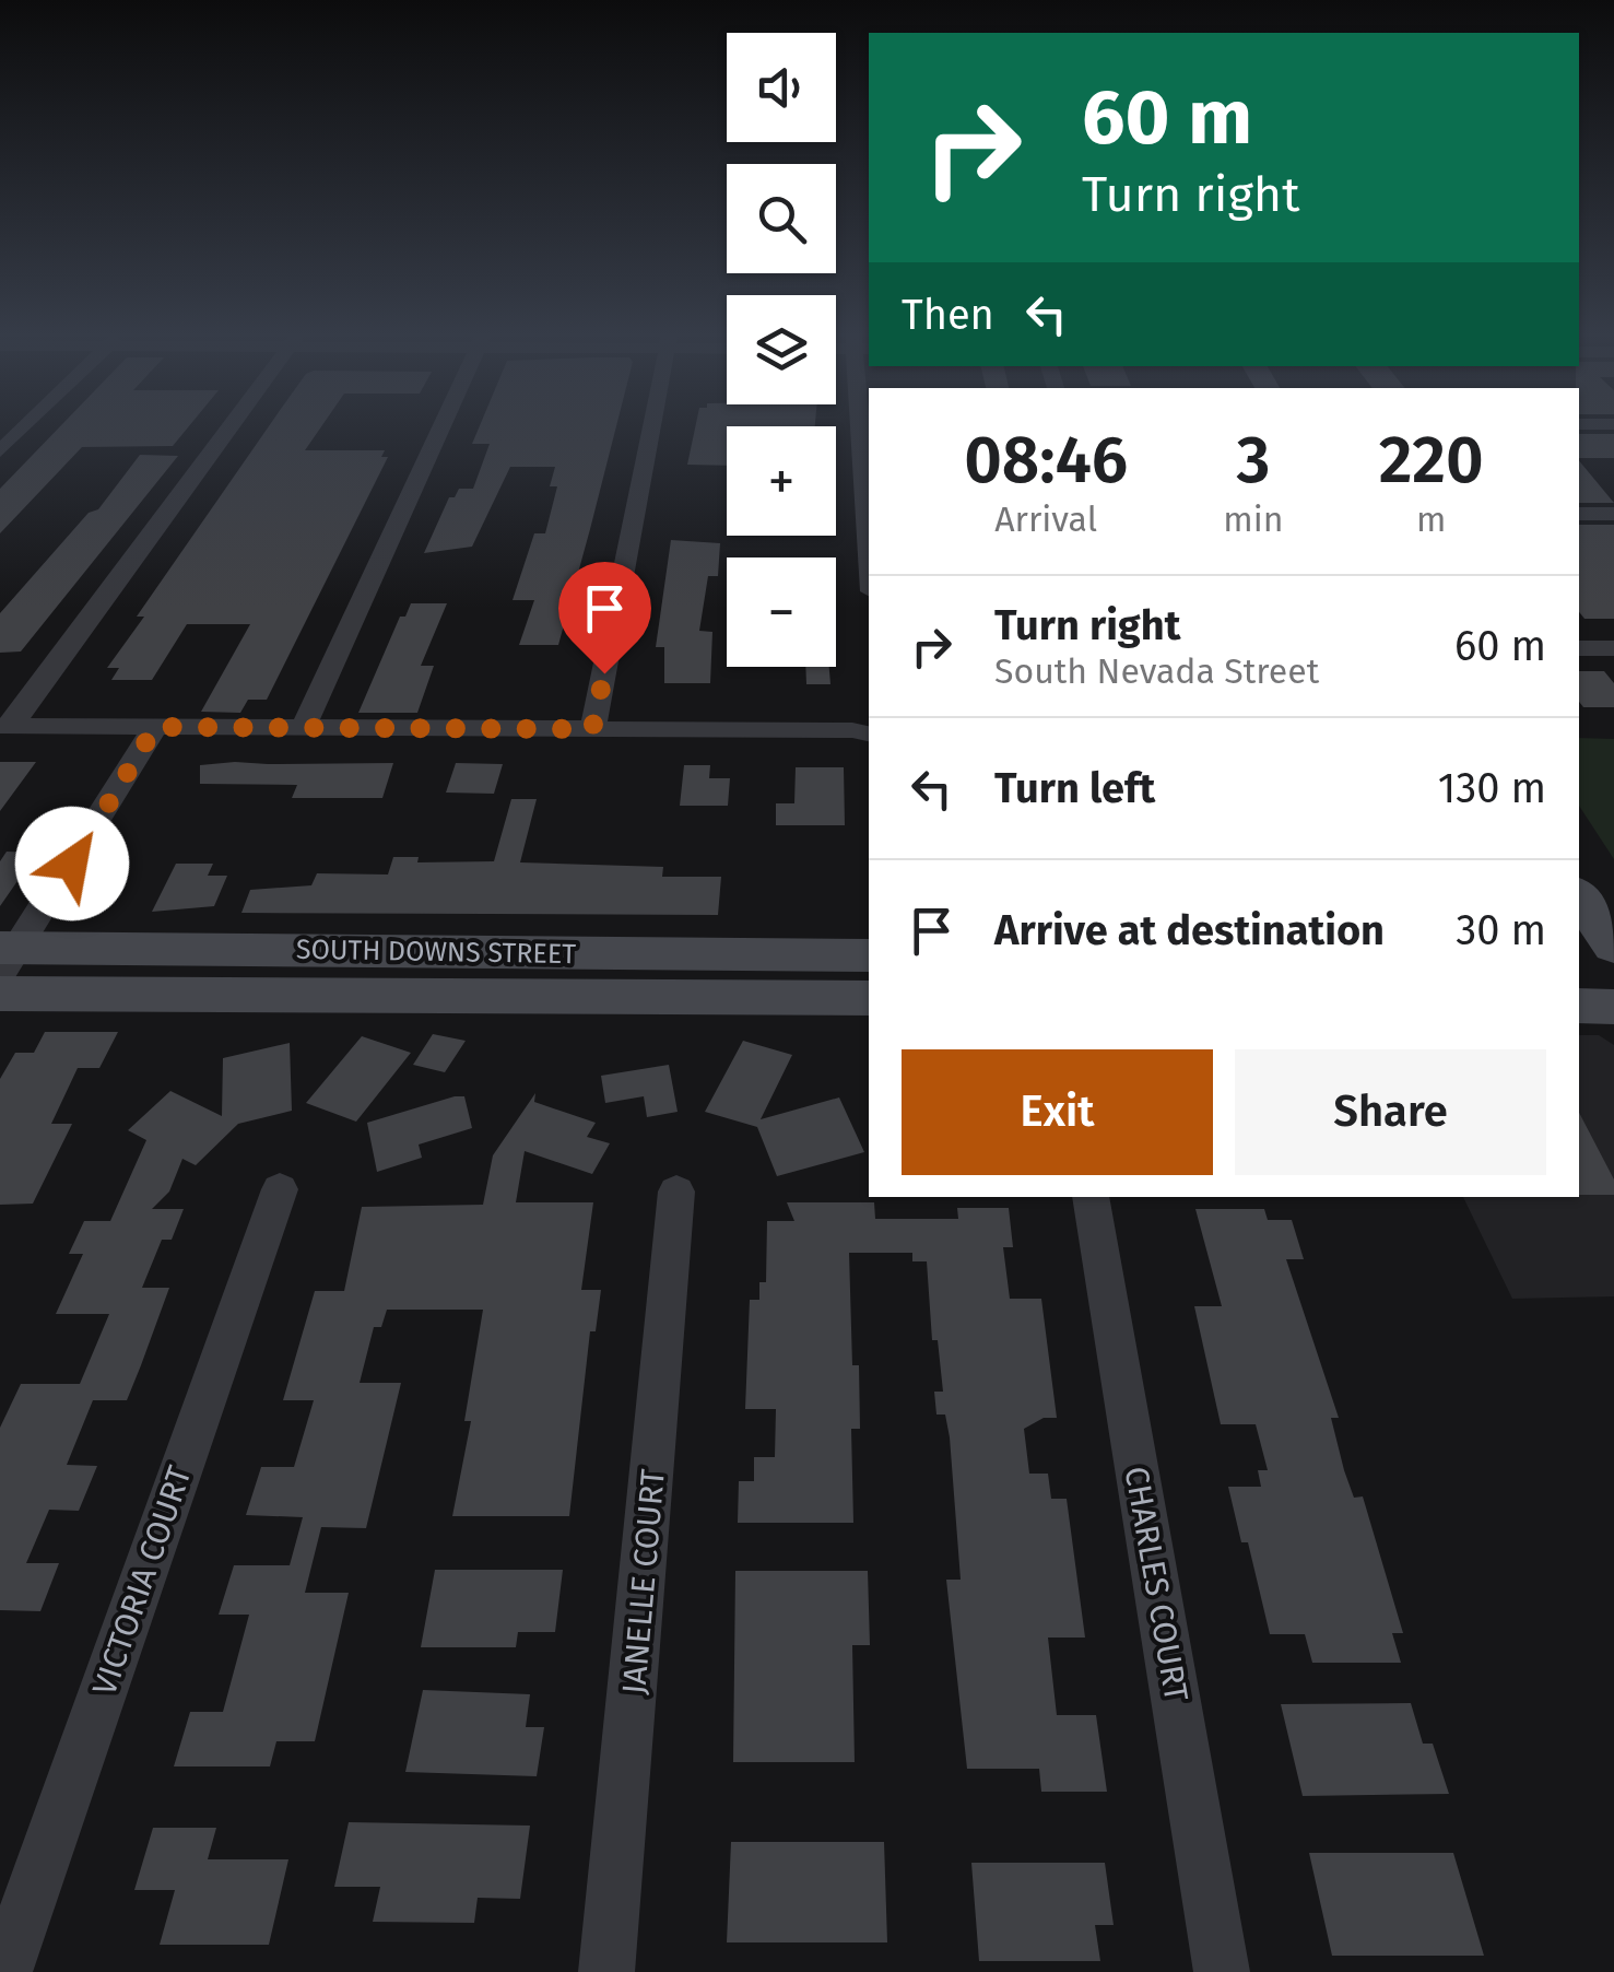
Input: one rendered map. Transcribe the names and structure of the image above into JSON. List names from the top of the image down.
{
  "streets": {
    "main road": ["SOUTH DOWNS STREET"],
    "street": ["VICTORIA COURT", "JANELLE COURT", "CHARLES COURT"]
  },
  "page": {
    "map_buttons": ["+", "−"],
    "turn": ["60 m", "Turn right"],
    "then": "Then",
    "eta": [
      "08:46",
      "Arrival",
      "3",
      "min",
      "220",
      "m"
    ],
    "list": [
      {
        "name": "Turn right",
        "note": "South Nevada Street",
        "value": "60 m"
      },
      {
        "name": "Turn left",
        "value": "130 m"
      },
      {
        "name": "Arrive at destination",
        "value": "30 m"
      }
    ],
    "buttons": ["Exit", "Share"]
  }
}
